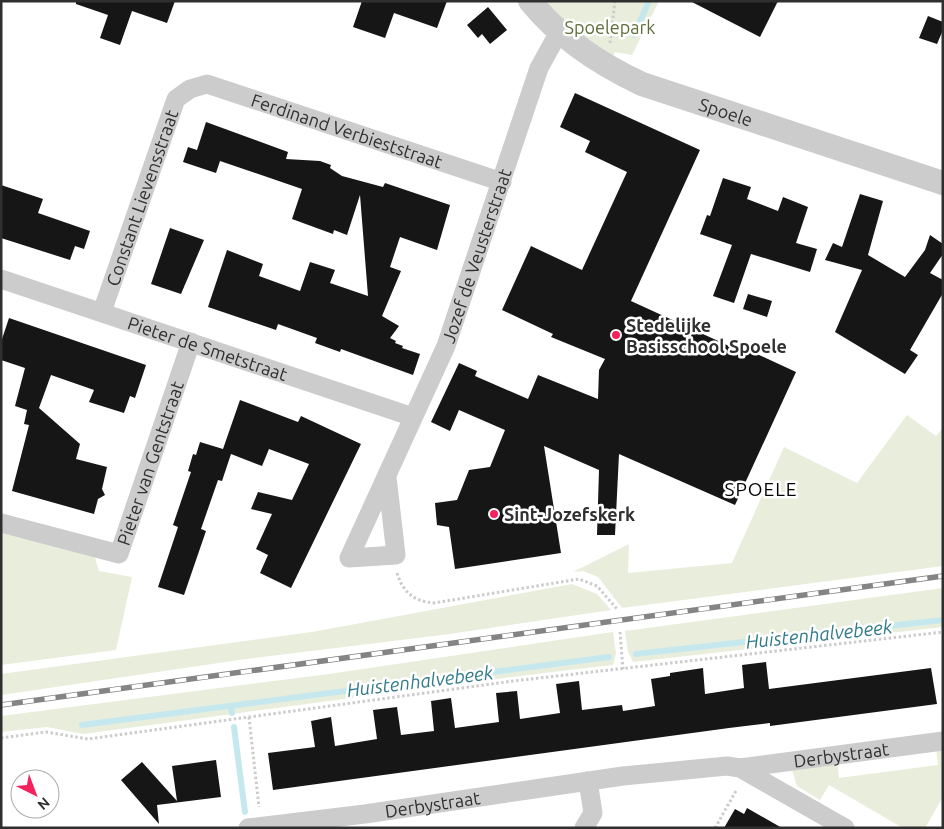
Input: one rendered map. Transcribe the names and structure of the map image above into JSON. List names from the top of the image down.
{
  "streets": {
    "street": [
      "Spoele",
      "Ferdinand Verbieststraat",
      "Constant Lievensstraat",
      "Jozef de Veusterstraat",
      "Pieter de Smetstraat",
      "Pieter van Gentstraat",
      "Derbystraat"
    ]
  },
  "crossings": [
    ["Spoele", "Jozef de Veusterstraat"],
    ["Ferdinand Verbieststraat", "Constant Lievensstraat"],
    ["Ferdinand Verbieststraat", "Jozef de Veusterstraat"],
    ["Constant Lievensstraat", "Pieter de Smetstraat"],
    ["Jozef de Veusterstraat", "Pieter de Smetstraat"],
    ["Pieter de Smetstraat", "Pieter van Gentstraat"]
  ],
  "districts": ["SPOELE"],
  "water": ["Huistenhalvebeek"],
  "parks": ["Spoelepark"],
  "places": ["Stedelijke Basisschool Spoele", "Sint-Jozefskerk"],
  "north": "bottom right"
}
